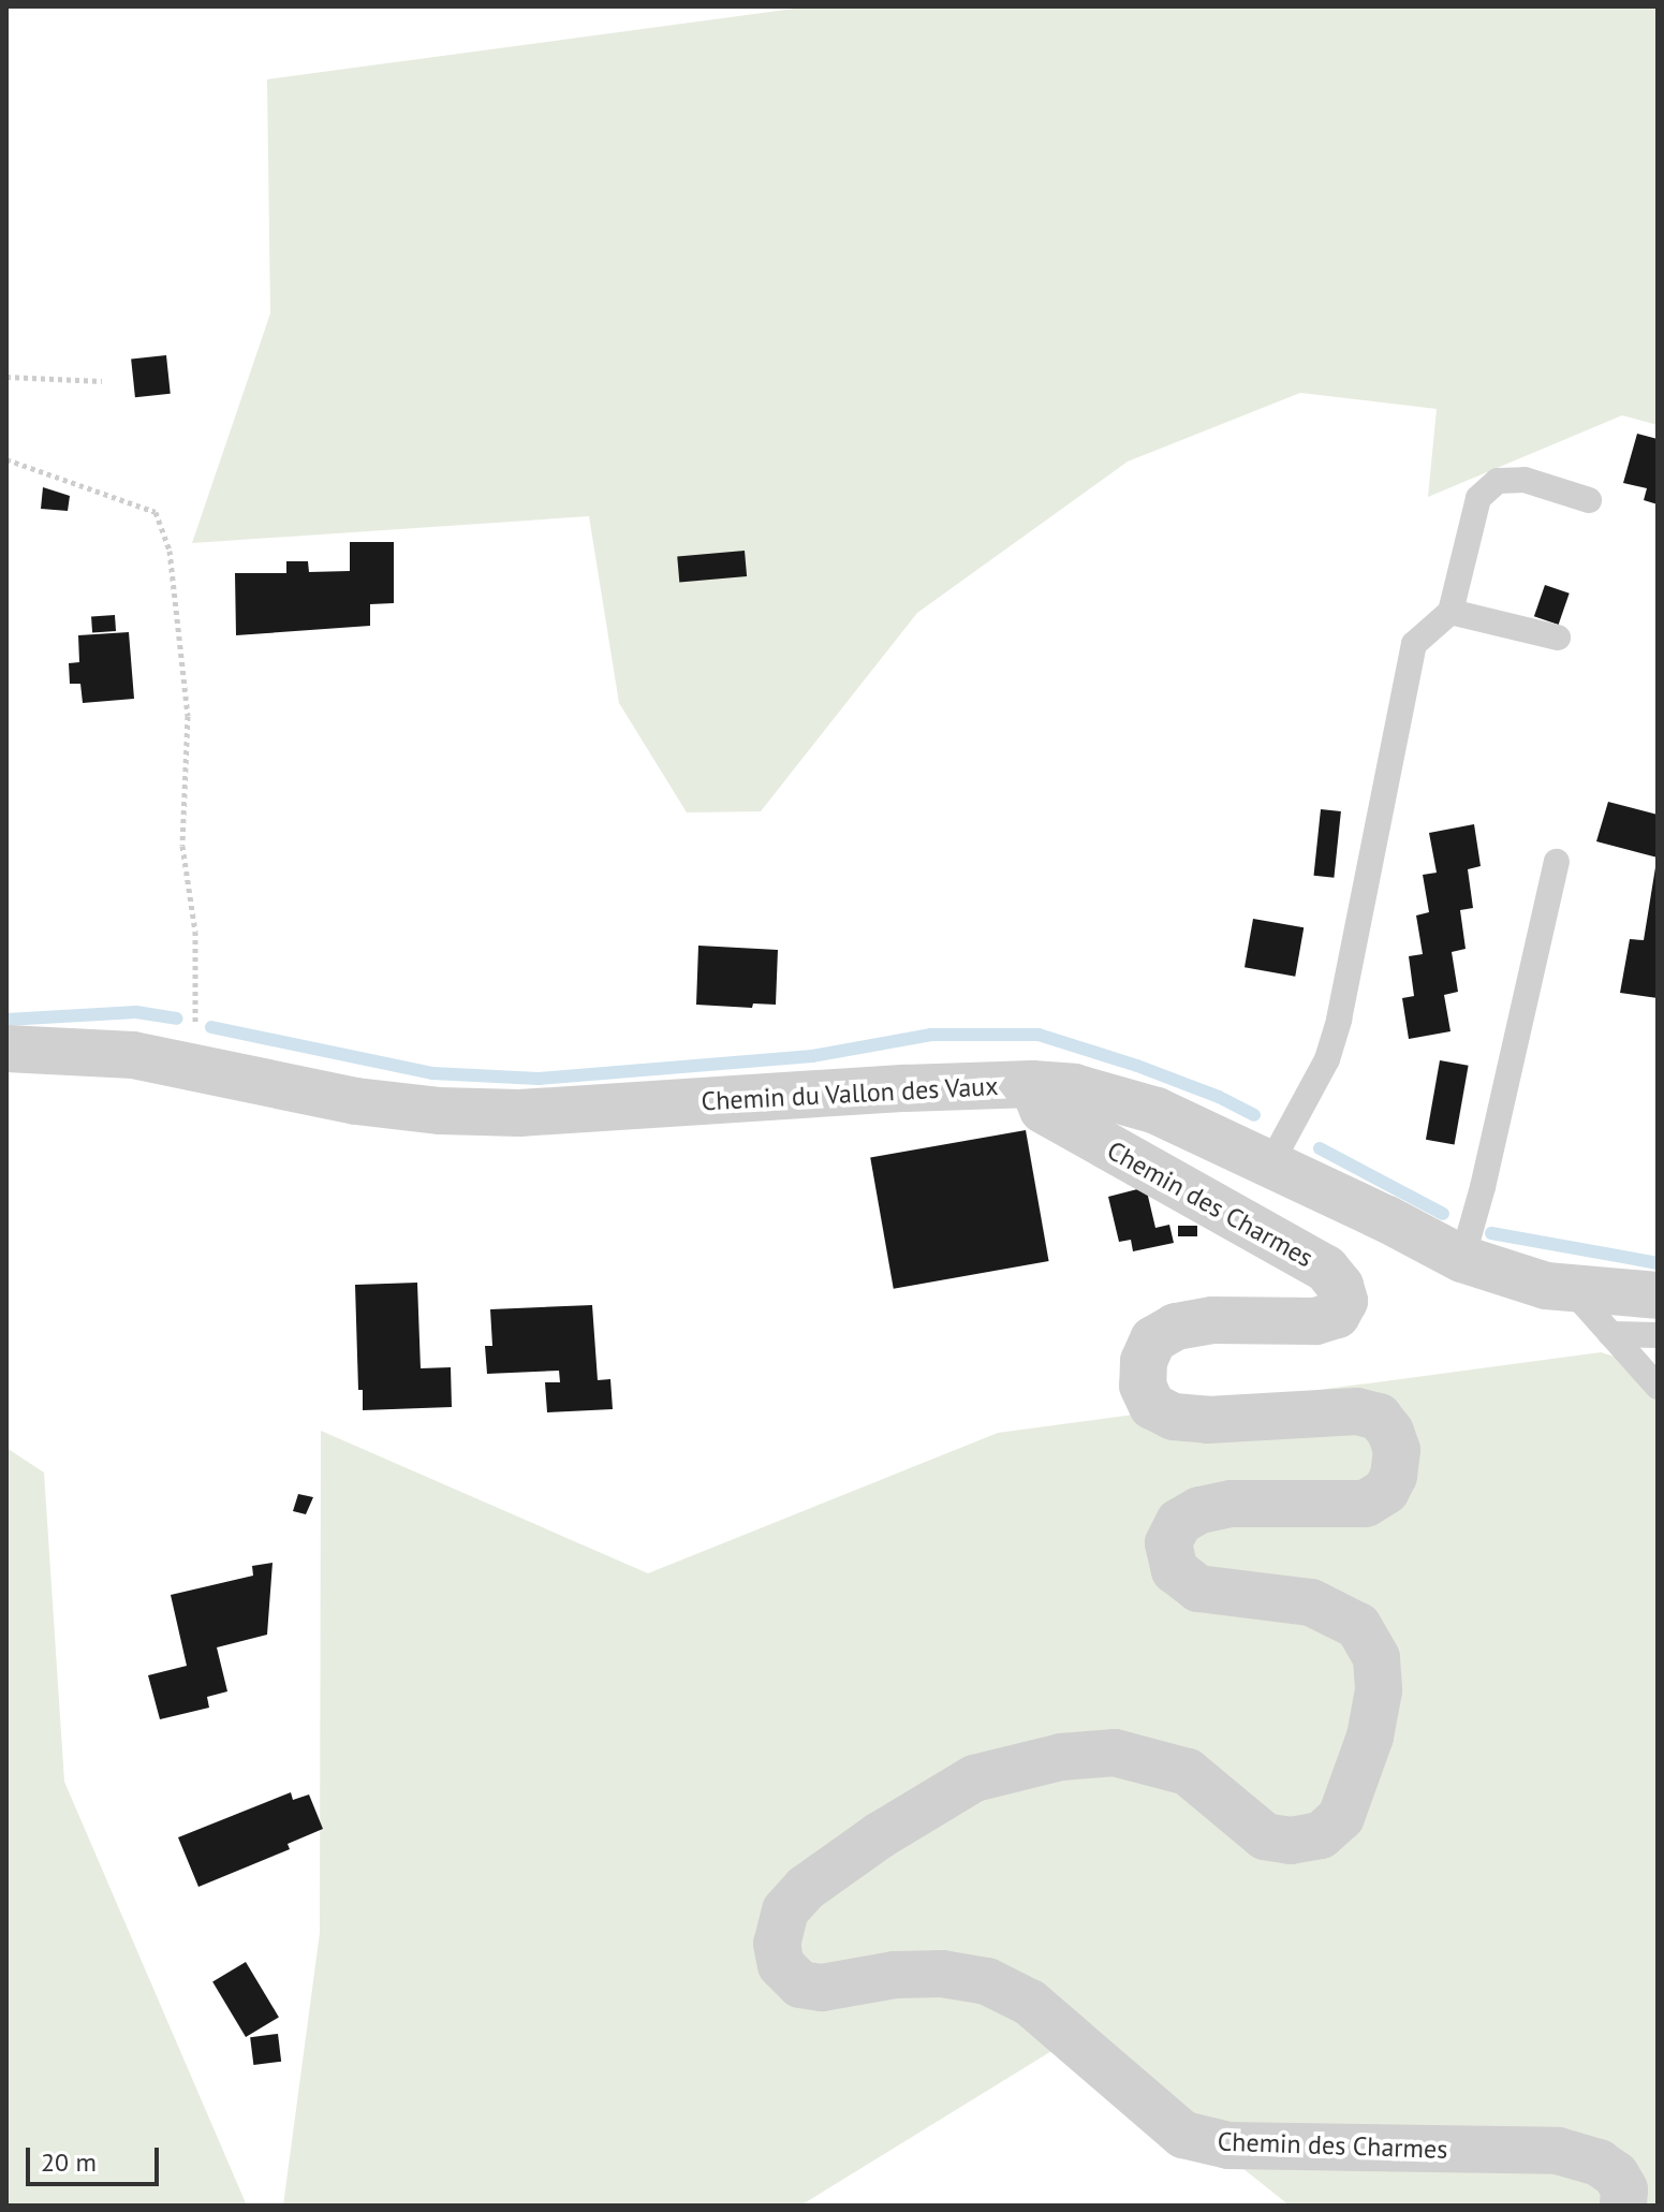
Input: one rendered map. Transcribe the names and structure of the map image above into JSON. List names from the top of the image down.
{
  "streets": {
    "street": ["Chemin du Vallon des Vaux", "Chemin des Charmes"]
  },
  "crossings": [
    ["Chemin du Vallon des Vaux", "Chemin des Charmes"]
  ],
  "scale_bar": "20 m"
}
